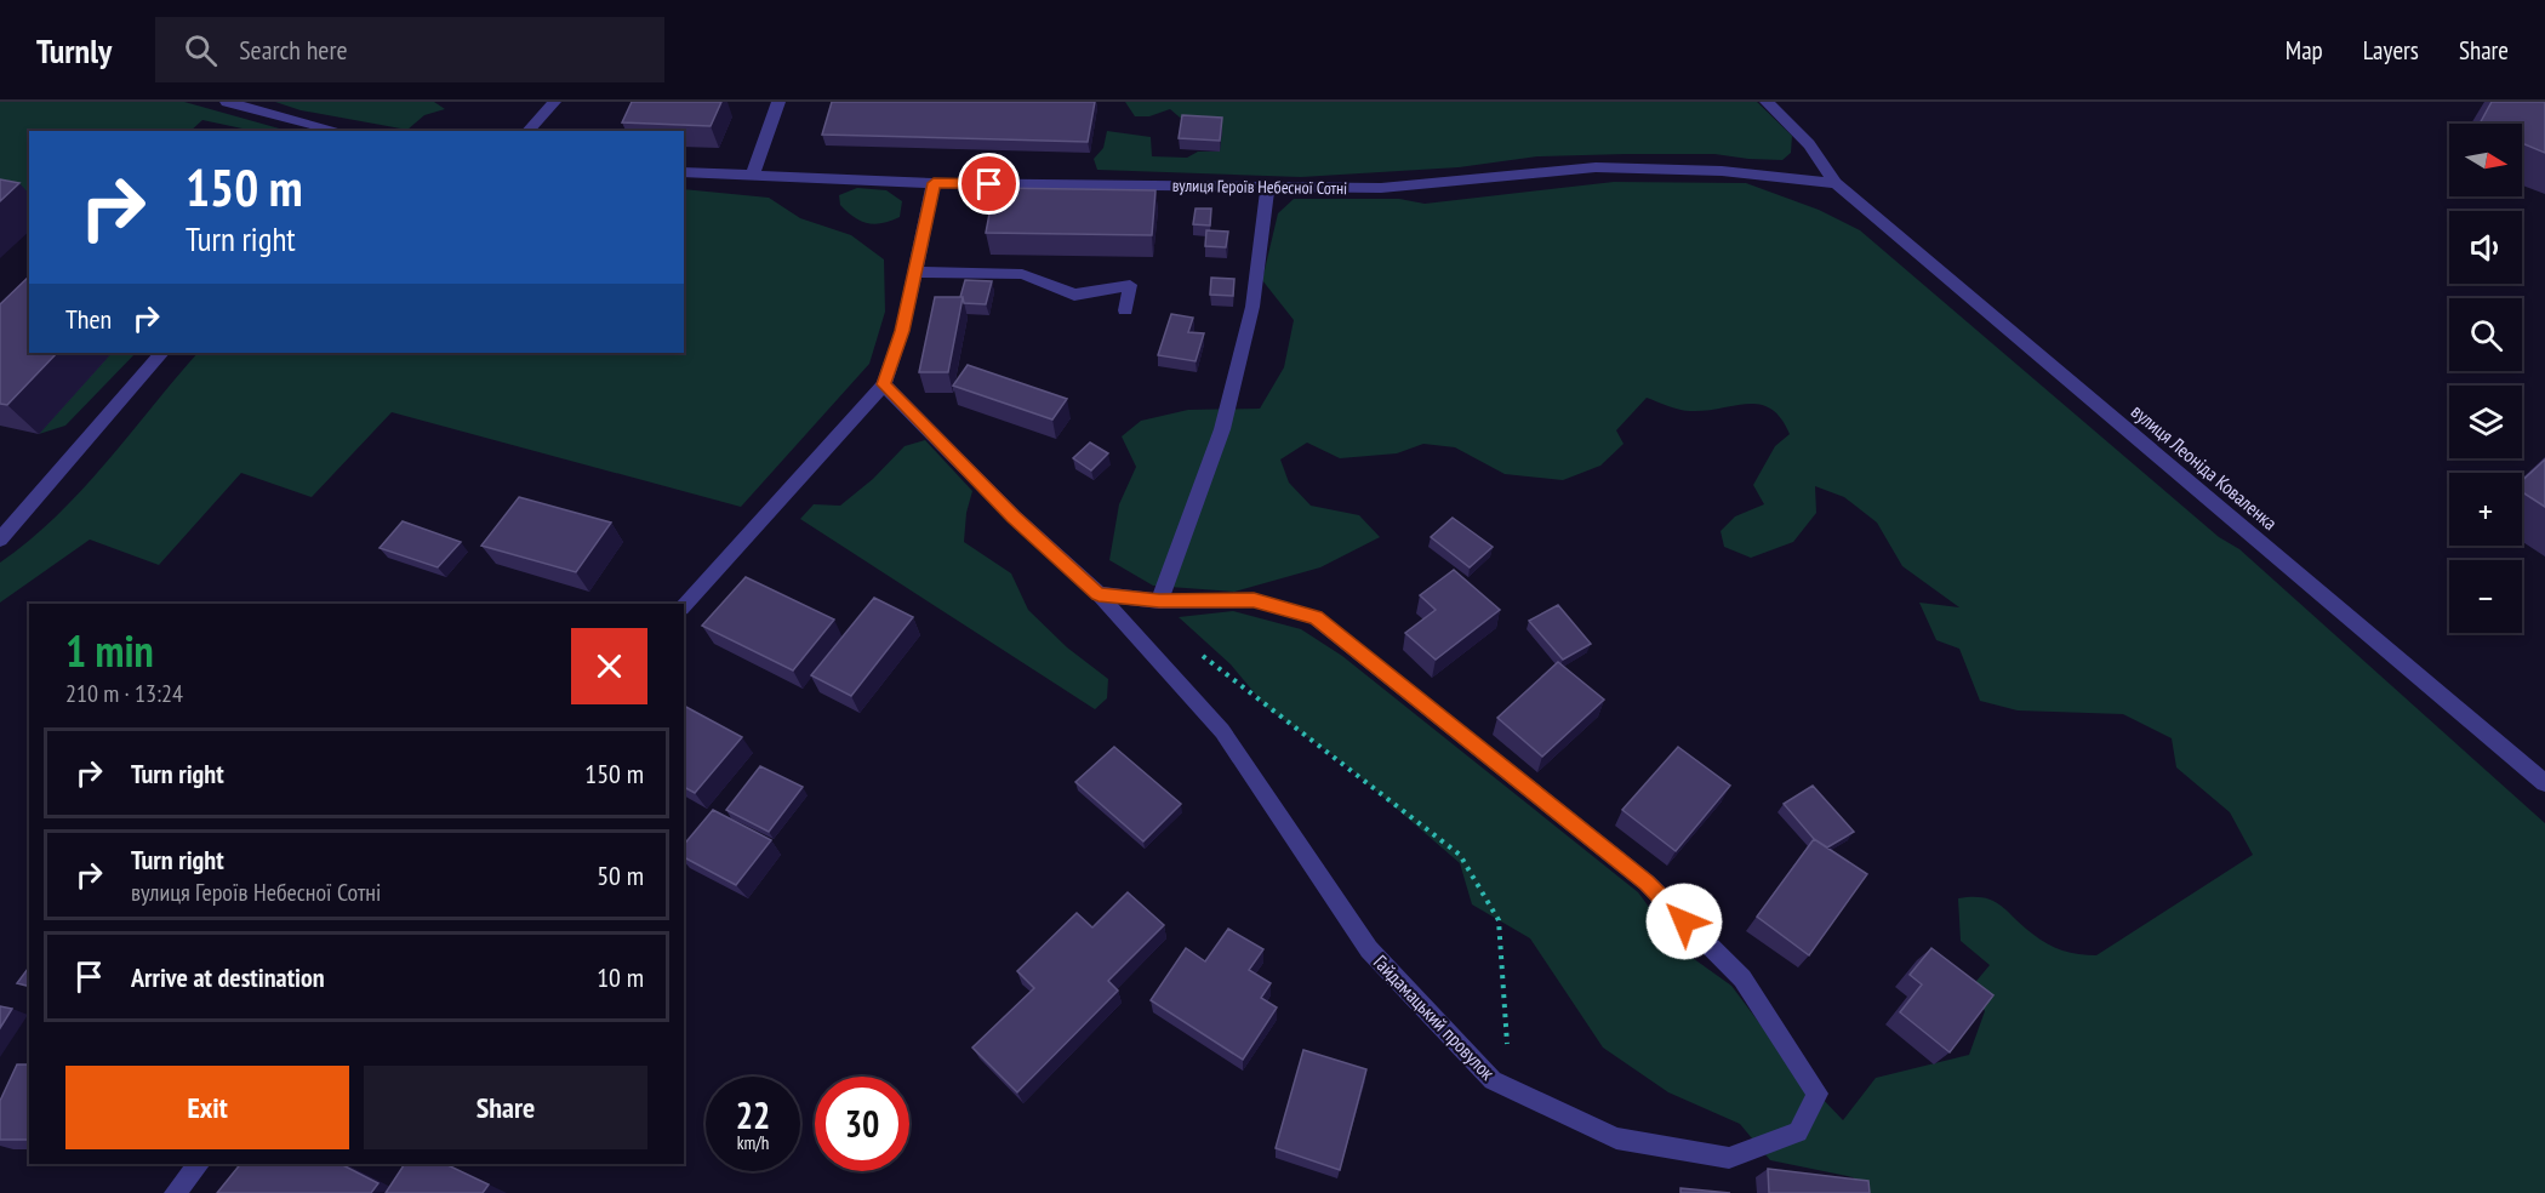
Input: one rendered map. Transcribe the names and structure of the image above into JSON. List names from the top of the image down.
{
  "streets": {
    "street": ["вулиця Героїв Небесної Сотні", "вулиця Леоніда Коваленка", "Гайдамацький провулок"]
  },
  "crossings": [
    ["вулиця Героїв Небесної Сотні", "вулиця Леоніда Коваленка"]
  ],
  "north": "right",
  "page": {
    "header": "Turnly",
    "search": "Search here",
    "nav": ["Map", "Layers", "Share"],
    "map_buttons": ["+", "−"],
    "turn": ["150 m", "Turn right"],
    "then": "Then",
    "heading": ["1 min", "210 m · 13:24"],
    "list": [
      {
        "name": "Turn right",
        "value": "150 m"
      },
      {
        "name": "Turn right",
        "note": "вулиця Героїв Небесної Сотні",
        "value": "50 m"
      },
      {
        "name": "Arrive at destination",
        "value": "10 m"
      }
    ],
    "buttons": ["Exit", "Share"],
    "speed": "22 km/h",
    "limit": "30"
  }
}
